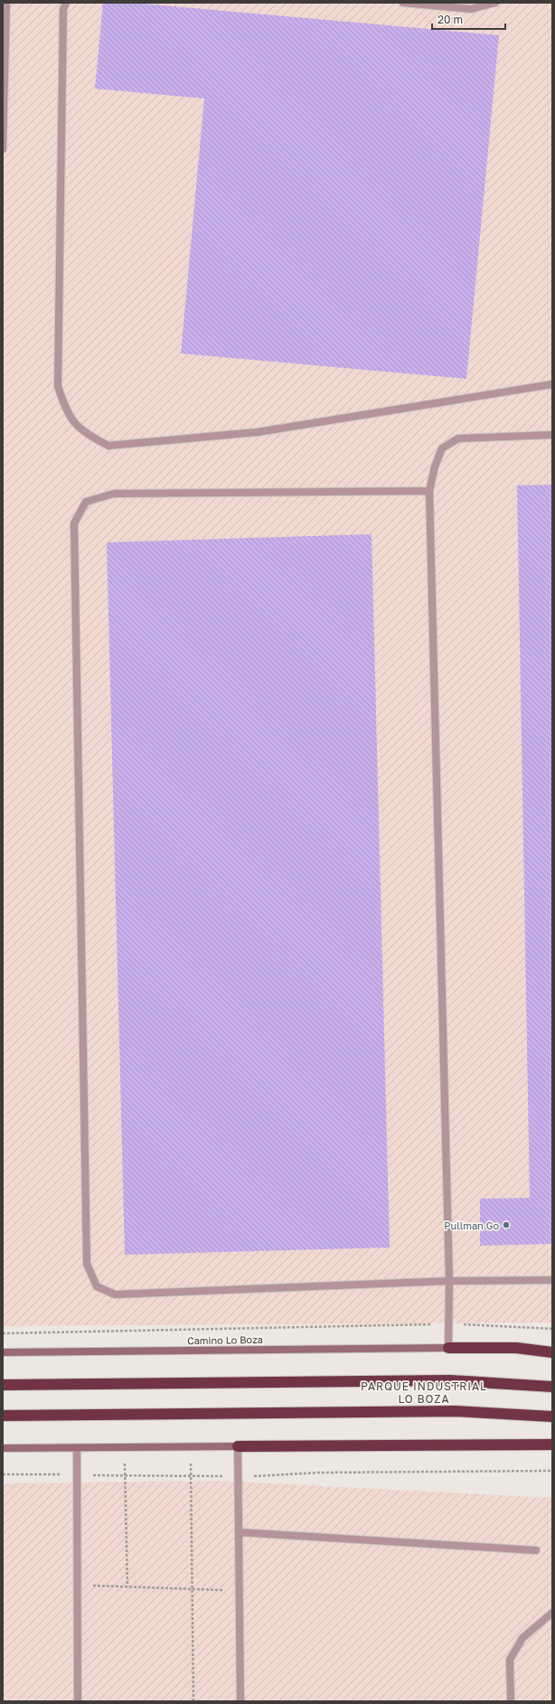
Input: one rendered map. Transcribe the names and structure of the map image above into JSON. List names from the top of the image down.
{
  "streets": {
    "street": ["Camino Lo Boza"]
  },
  "districts": ["PARQUE INDUSTRIAL LO BOZA"],
  "places": ["Pullman Go"],
  "scale_bar": "20 m"
}
